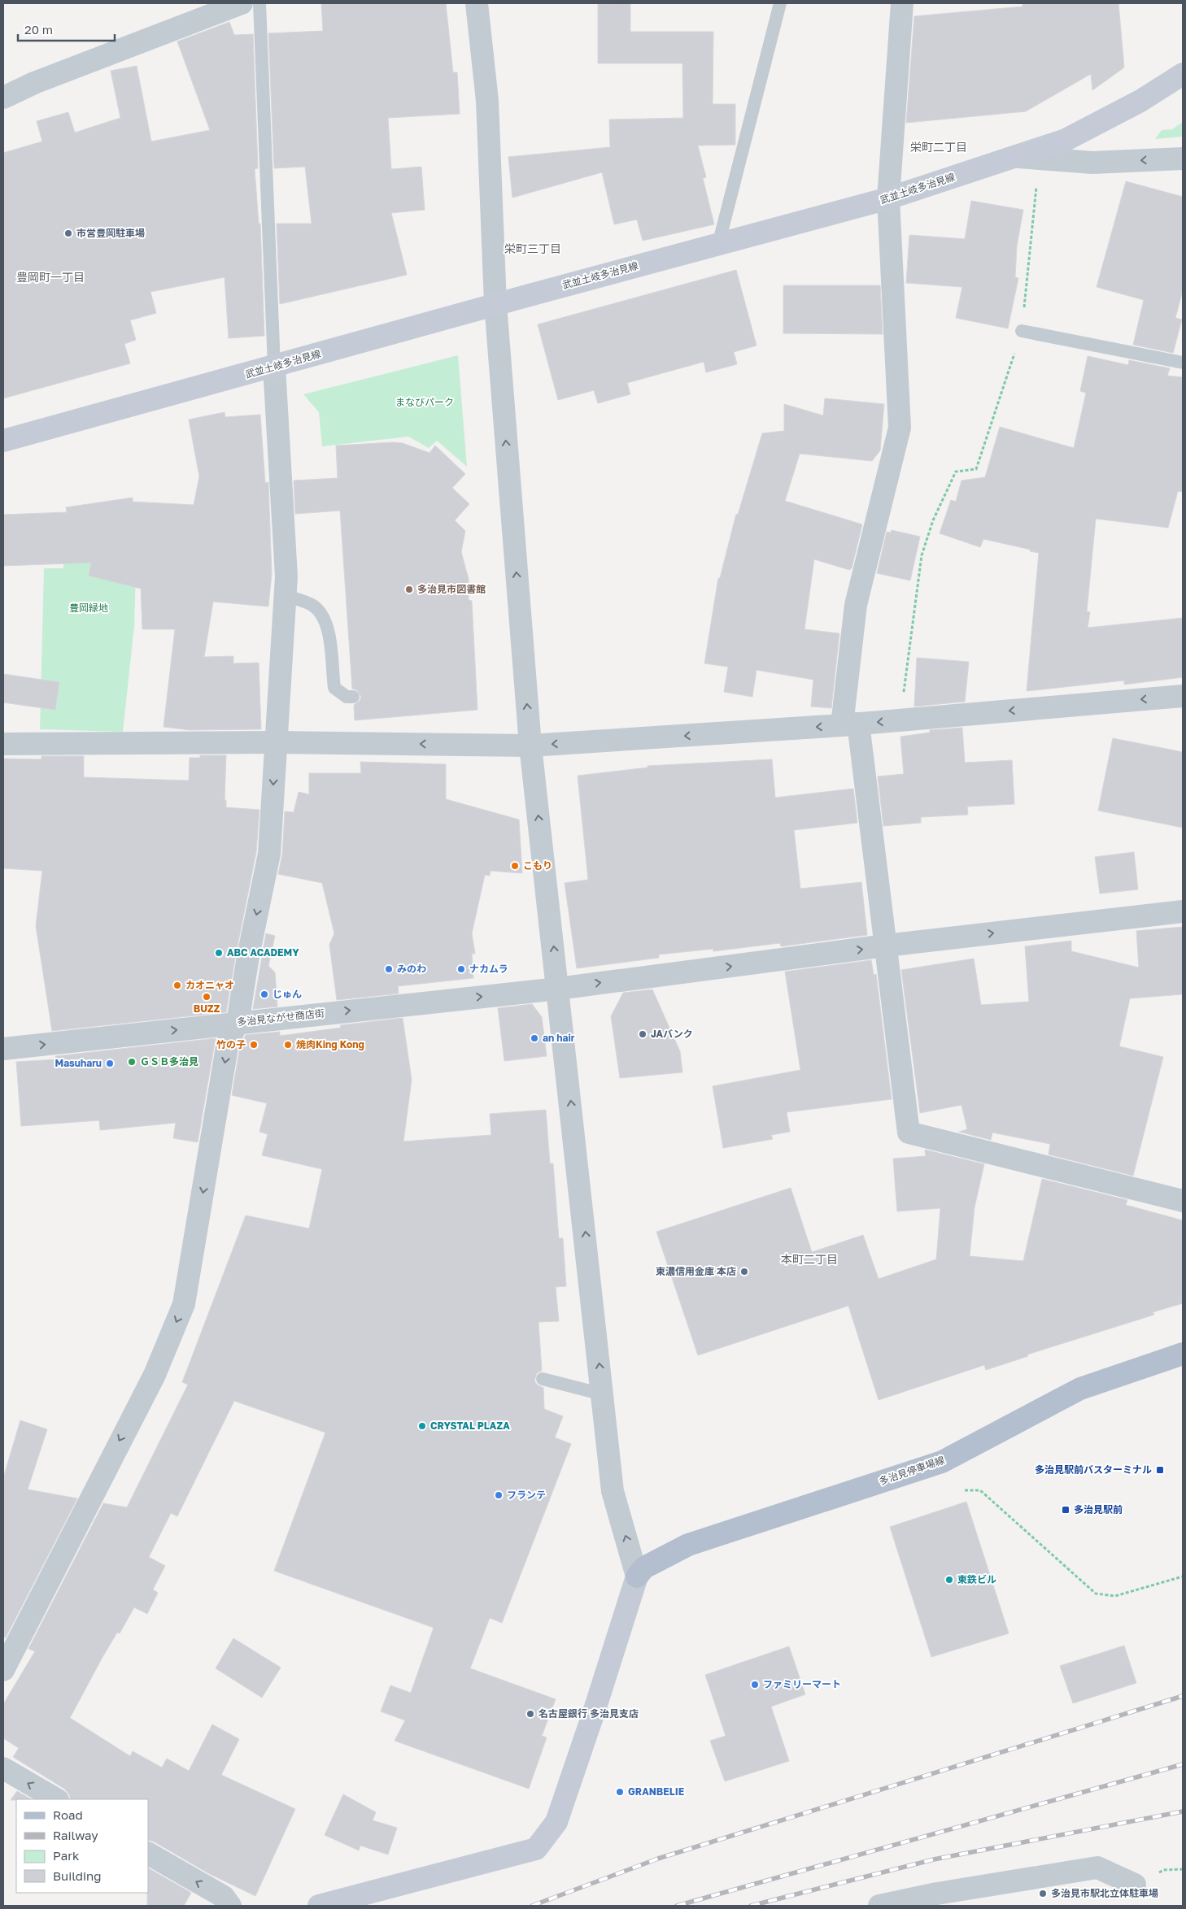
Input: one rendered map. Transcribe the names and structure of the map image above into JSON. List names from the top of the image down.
{
  "streets": {
    "main road": ["武並土岐多治見線", "多治見停車場線"],
    "street": ["多治見ながせ商店街"]
  },
  "one_way": ["多治見ながせ商店街"],
  "districts": [
    "栄町二丁目",
    "栄町三丁目",
    "豊岡町一丁目",
    "本町二丁目"
  ],
  "parks": ["まなびパーク", "豊岡緑地"],
  "places": {
    "other": [
      "市営豊岡駐車場",
      "多治見市図書館",
      "こもり",
      "ABC ACADEMY",
      "みのわ",
      "ナカムラ",
      "カオニャオ",
      "じゅん",
      "BUZZ",
      "JAバンク",
      "an hair",
      "竹の子",
      "焼肉King Kong",
      "ＧＳＢ多治見",
      "Masuharu",
      "東濃信用金庫 本店",
      "CRYSTAL PLAZA",
      "フランテ",
      "東鉄ビル",
      "ファミリーマート",
      "名古屋銀行 多治見支店",
      "GRANBELIE",
      "多治見市駅北立体駐車場"
    ],
    "transit": ["多治見駅前バスターミナル", "多治見駅前"]
  },
  "legend": [
    "Road",
    "Railway",
    "Park",
    "Building"
  ],
  "scale_bar": "20 m"
}
